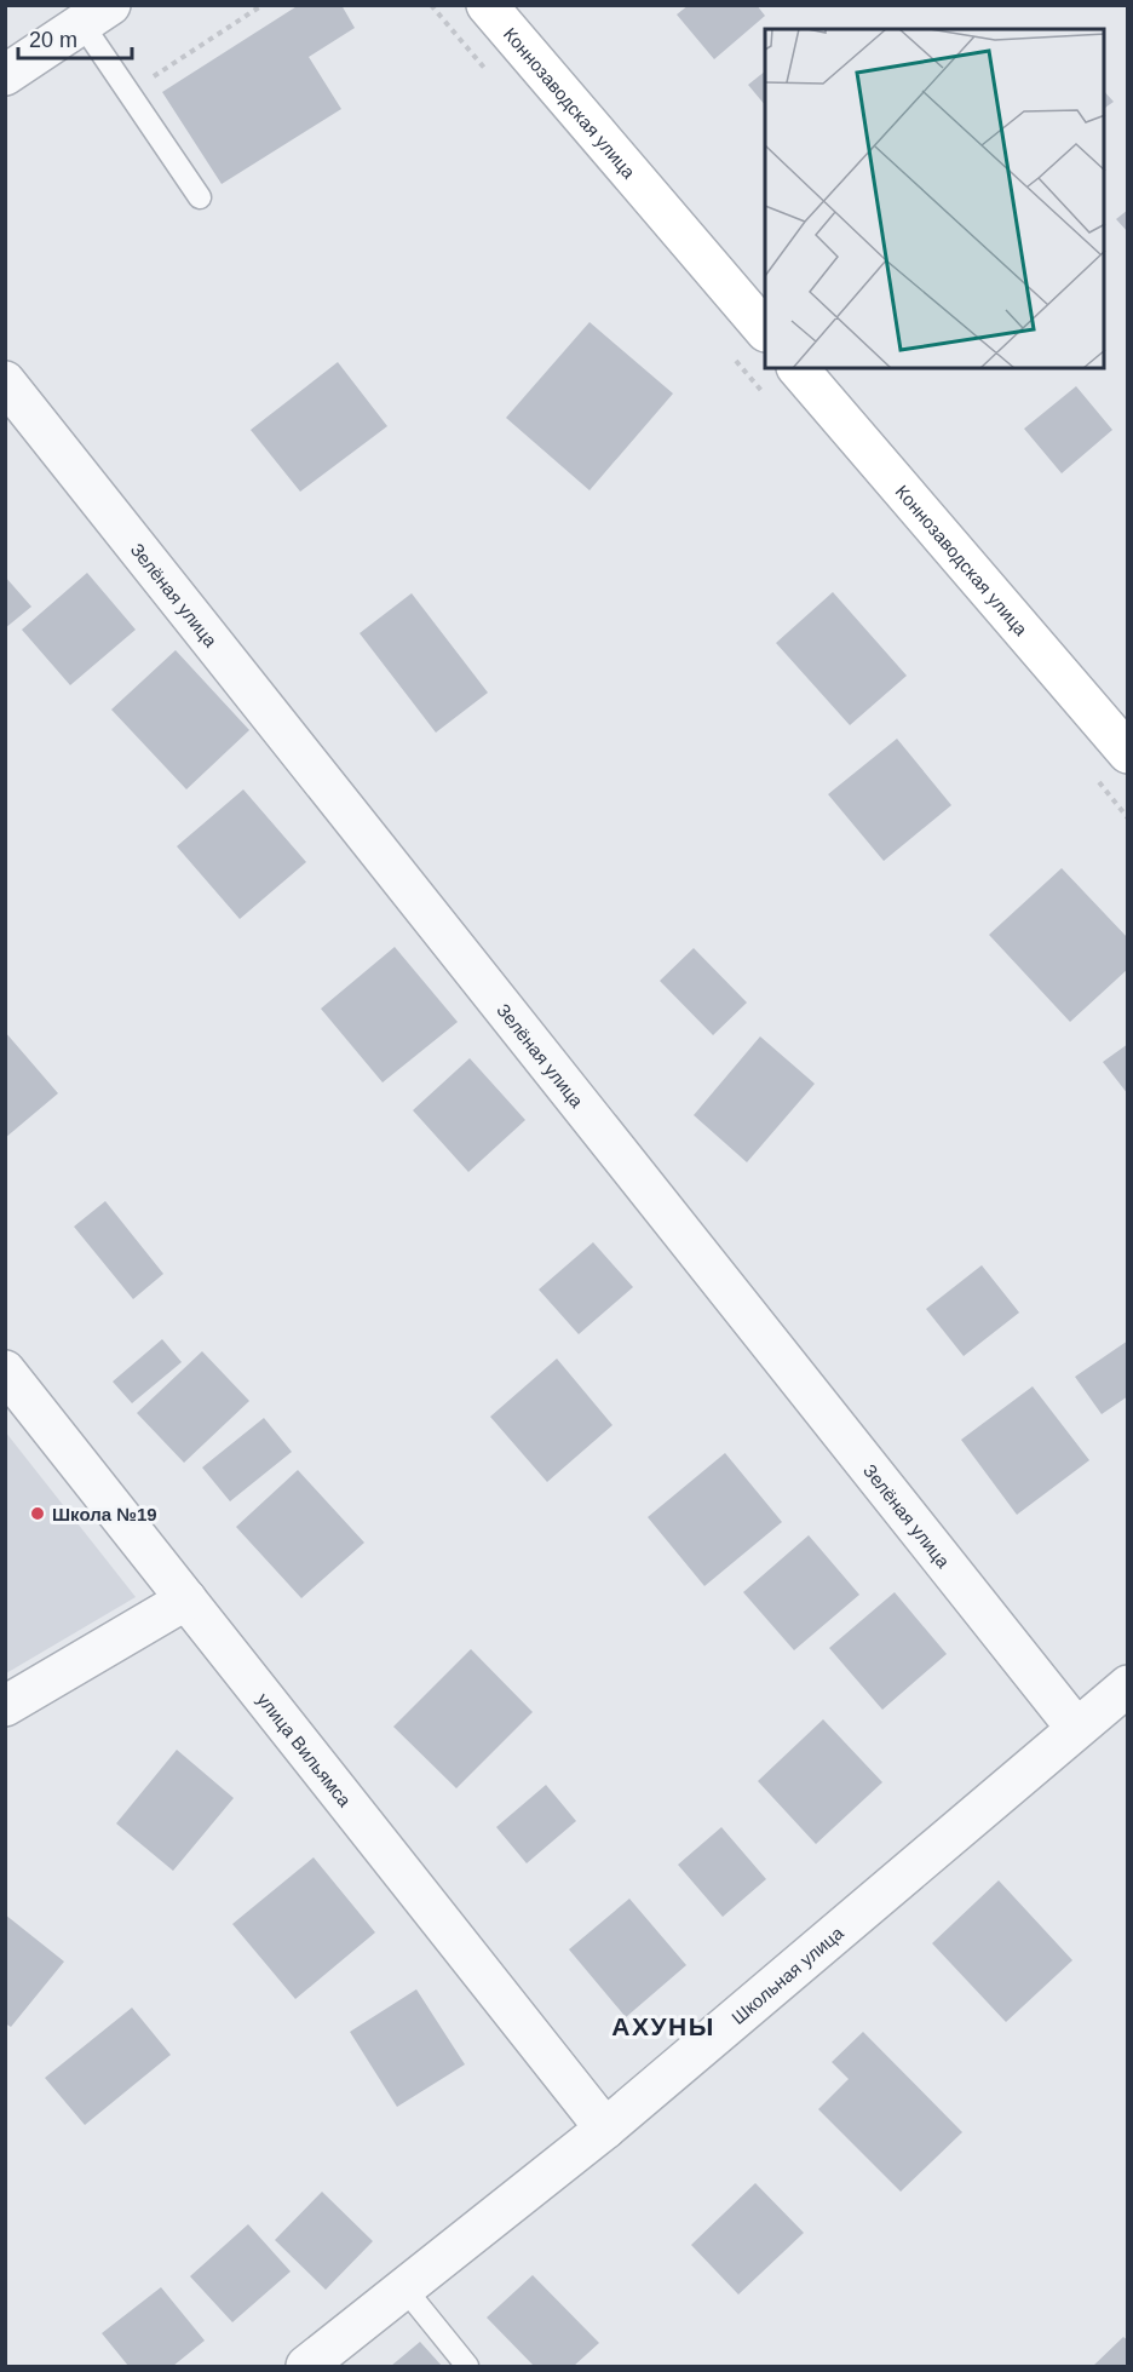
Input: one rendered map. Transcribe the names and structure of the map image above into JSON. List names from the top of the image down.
{
  "streets": {
    "main road": ["Коннозаводская улица"],
    "street": ["Зелёная улица", "улица Вильямса", "Школьная улица"]
  },
  "crossings": [
    ["Зелёная улица", "Школьная улица"],
    ["улица Вильямса", "Школьная улица"]
  ],
  "districts": ["АХУНЫ"],
  "places": ["Школа №19"],
  "scale_bar": "20 m"
}
